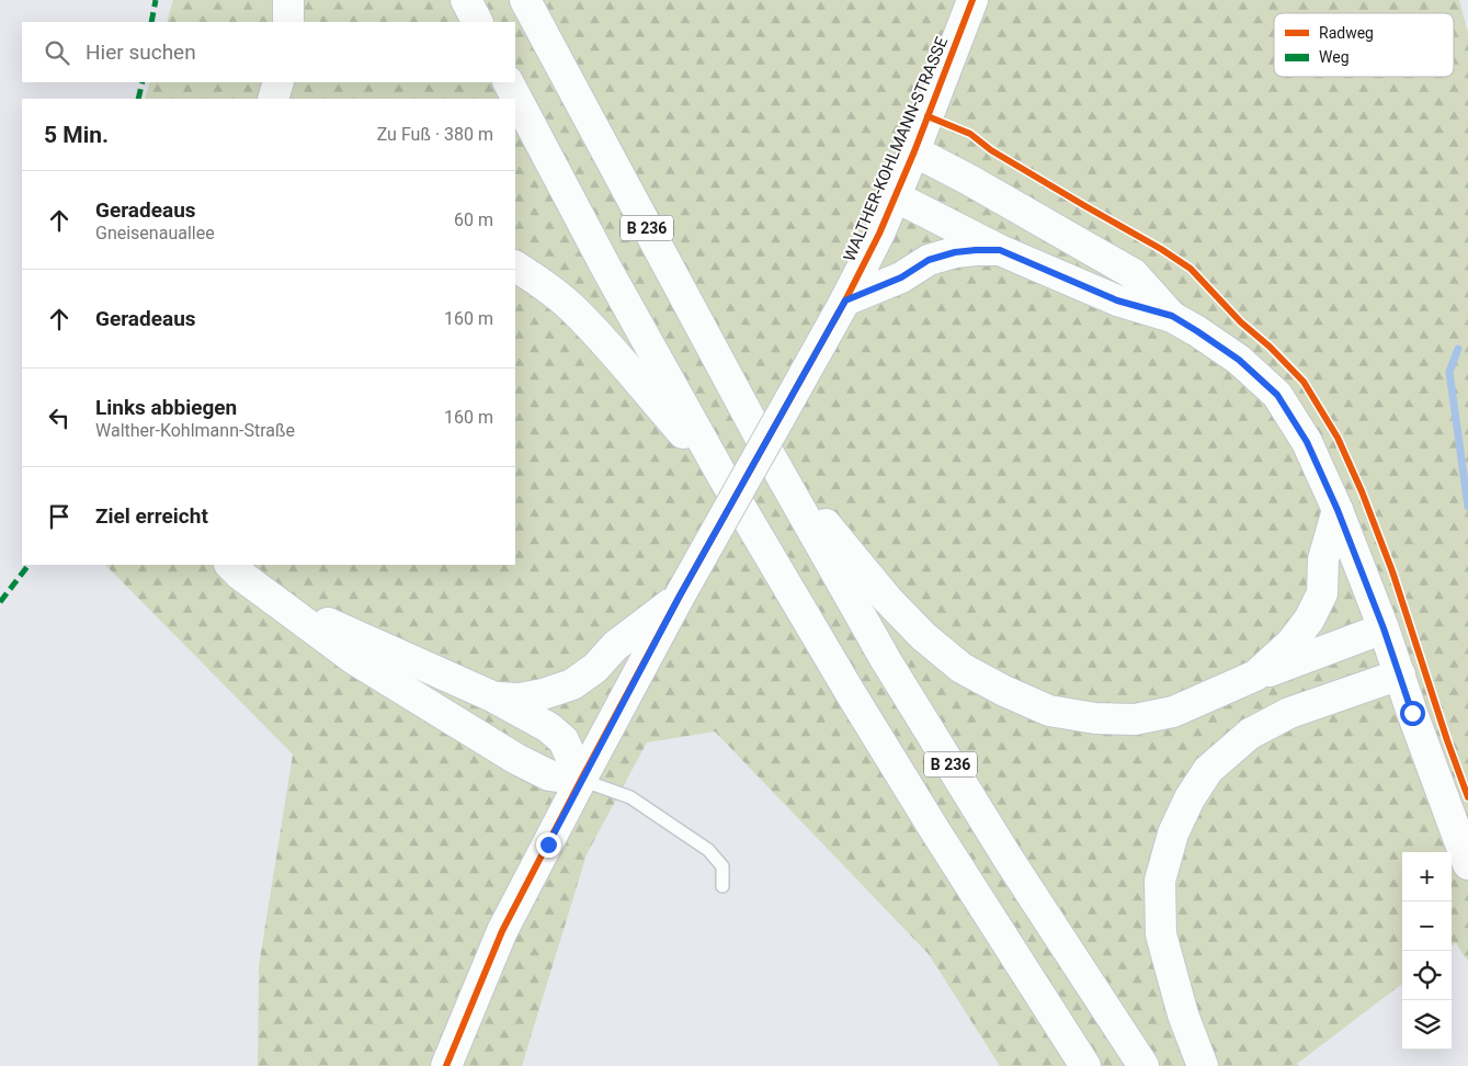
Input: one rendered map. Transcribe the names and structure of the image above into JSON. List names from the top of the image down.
{
  "streets": {
    "main road": ["WALTHER-KOHLMANN-STRASSE", "B 236"]
  },
  "legend": ["Radweg", "Weg"],
  "page": {
    "search": "Hier suchen",
    "heading": ["5 Min.", "Zu Fuß · 380 m"],
    "list": [
      ["Geradeaus", "Gneisenauallee", "60 m"],
      ["Geradeaus", "160 m"],
      ["Links abbiegen", "Walther-Kohlmann-Straße", "160 m"],
      "Ziel erreicht"
    ],
    "map_buttons": ["+", "−"]
  }
}
